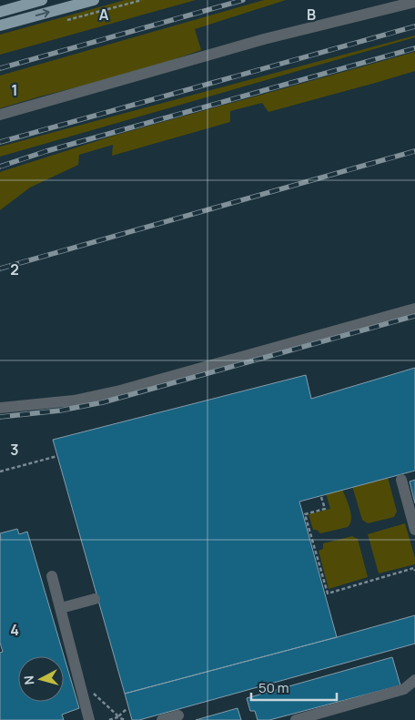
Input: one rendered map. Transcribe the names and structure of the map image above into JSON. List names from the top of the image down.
{
  "scale_bar": "50 m",
  "north": "left",
  "grid": {
    "columns": ["A", "B"],
    "rows": [
      "1",
      "2",
      "3",
      "4"
    ]
  }
}
